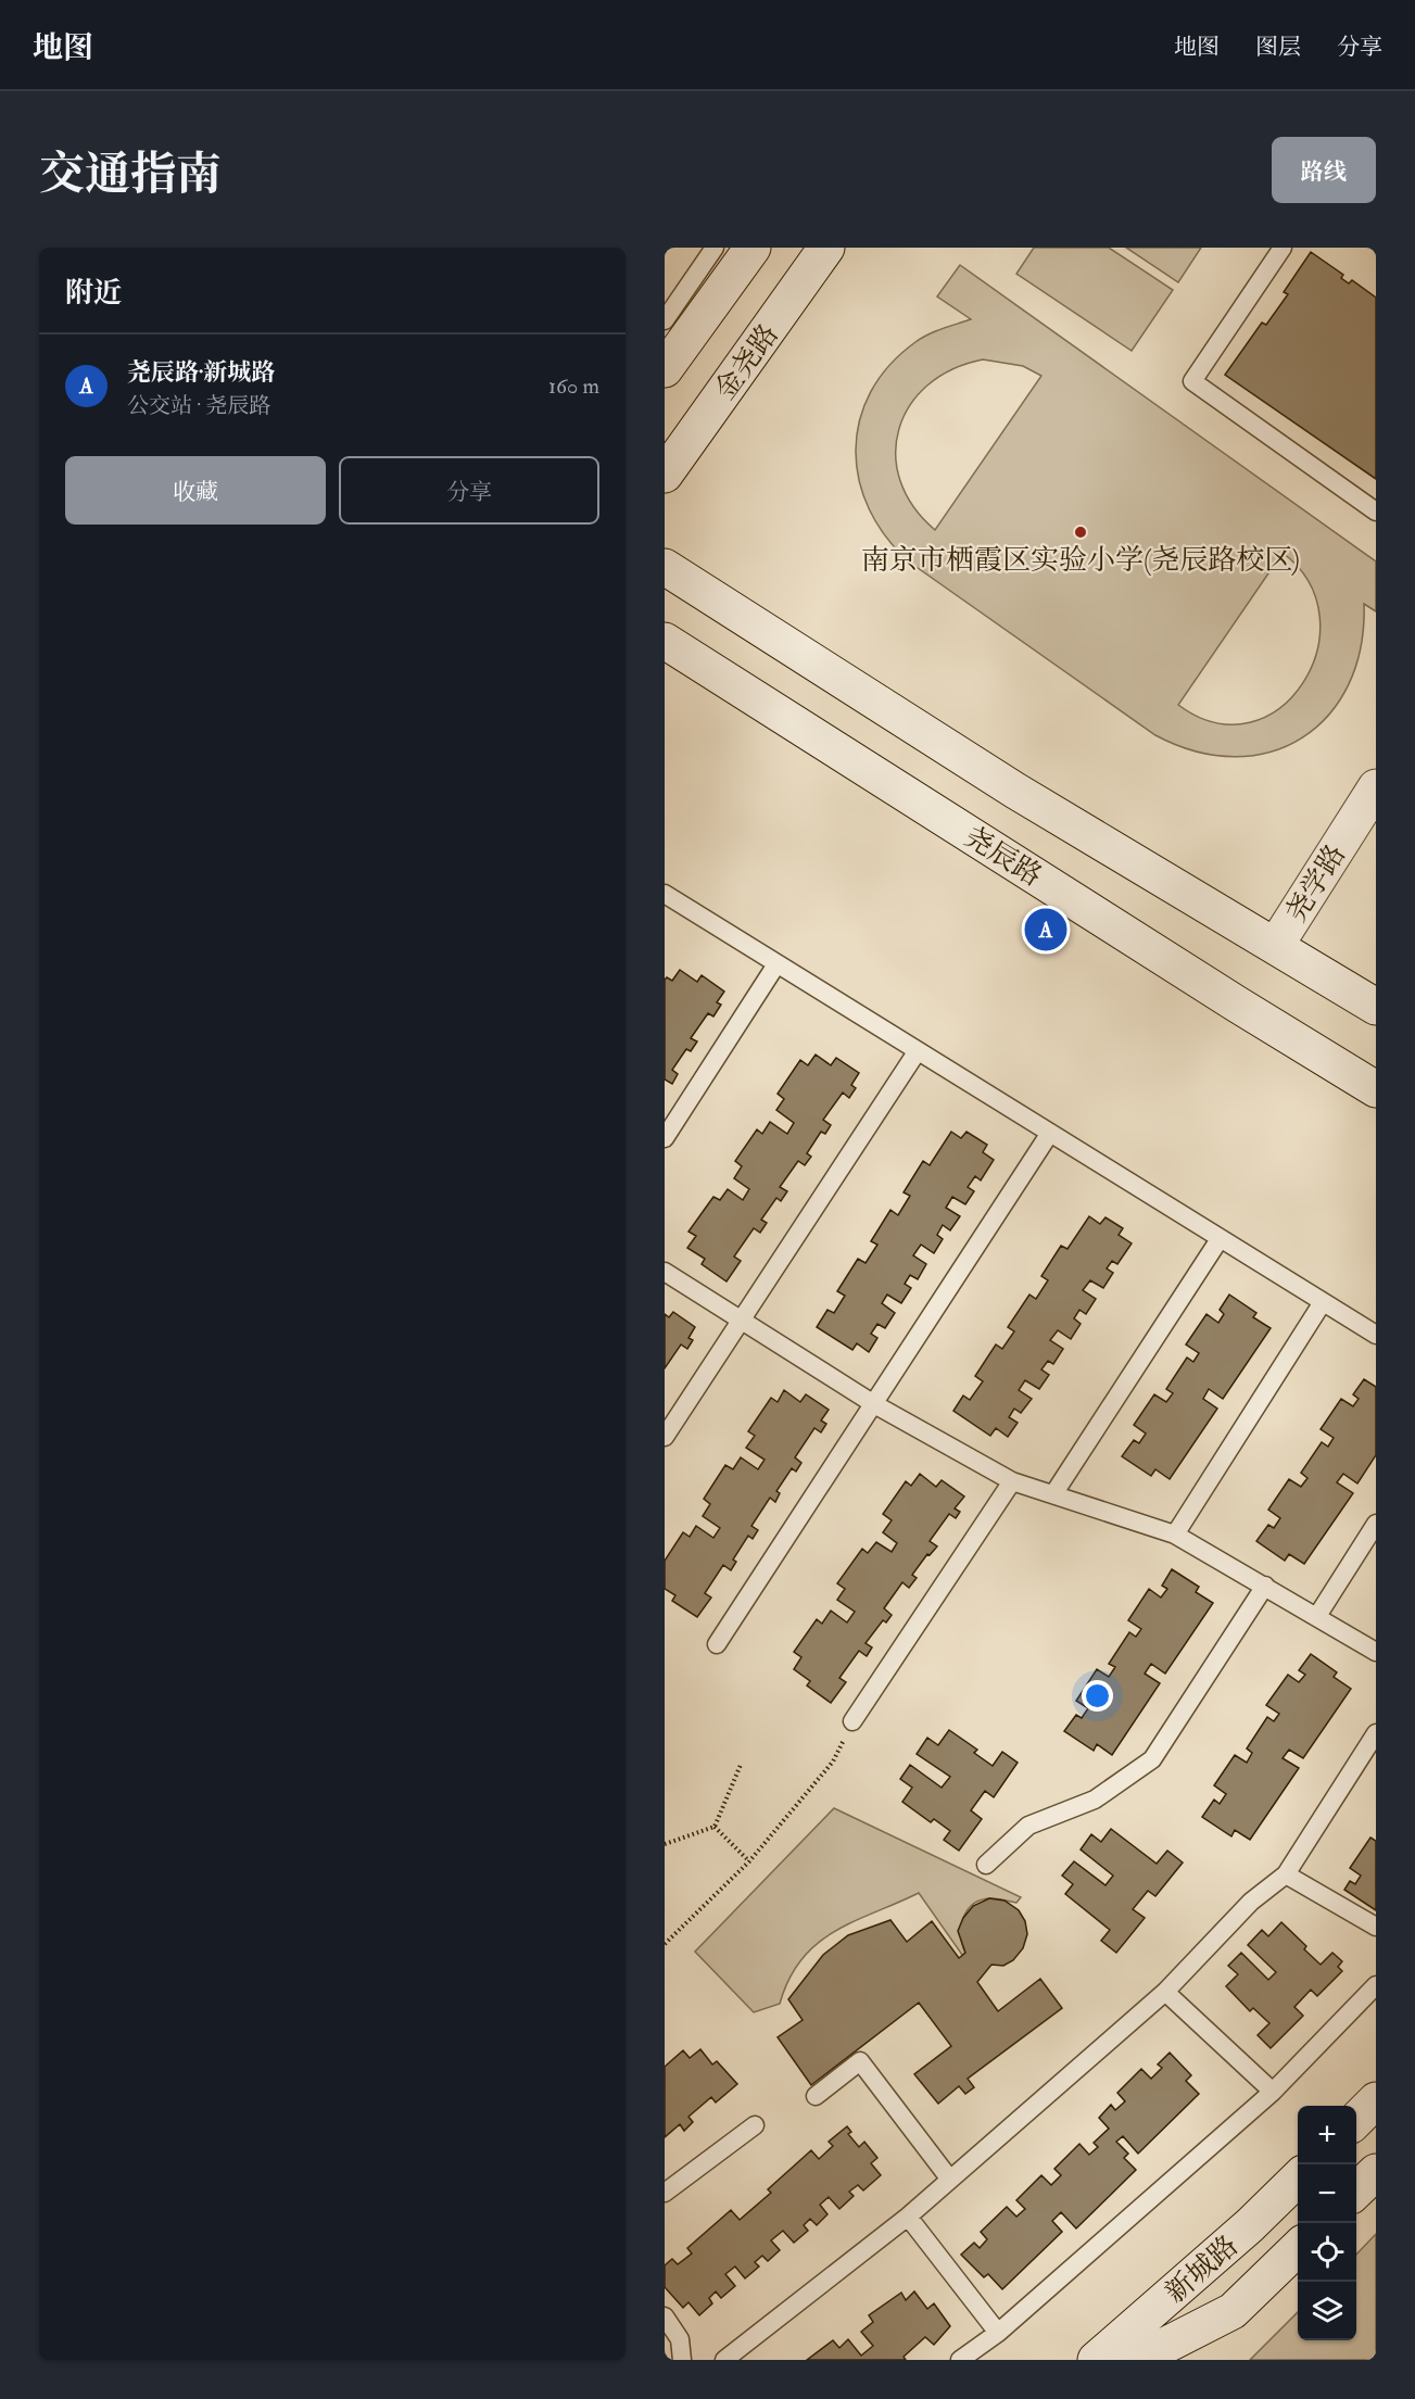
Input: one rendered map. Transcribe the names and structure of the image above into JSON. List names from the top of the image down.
{
  "streets": {
    "main road": [
      "金尧路",
      "尧辰路",
      "尧学路",
      "新城路"
    ]
  },
  "places": ["南京市栖霞区实验小学(尧辰路校区)"],
  "page": {
    "header": "地图",
    "nav": ["地图", "图层", "分享"],
    "title": "交通指南",
    "buttons": [
      "路线",
      ["收藏", "分享"]
    ],
    "heading": "附近",
    "list": [
      {
        "mark": "A",
        "name": "尧辰路·新城路",
        "note": "公交站 · 尧辰路",
        "value": "160 m"
      }
    ],
    "pins": "A",
    "map_buttons": ["+", "−"]
  }
}
